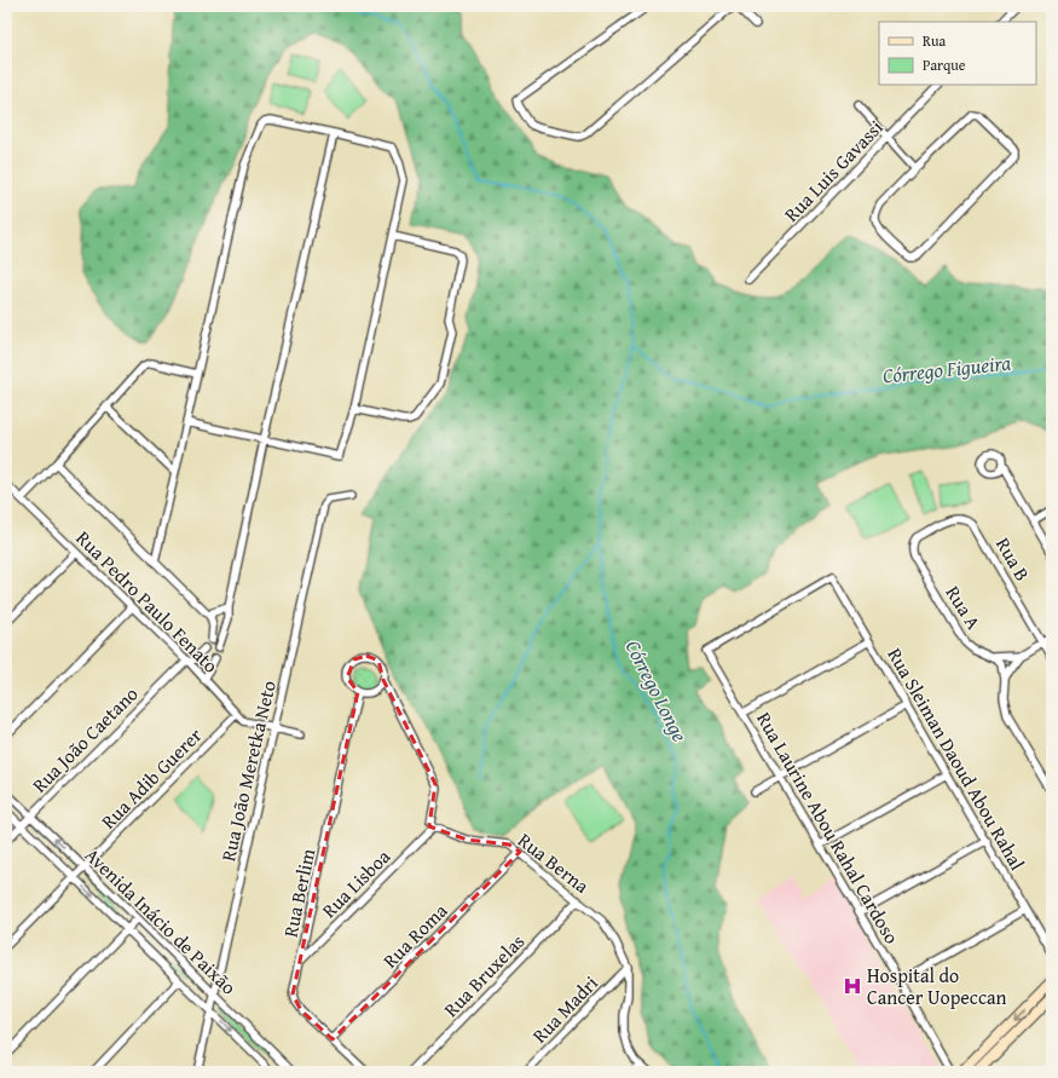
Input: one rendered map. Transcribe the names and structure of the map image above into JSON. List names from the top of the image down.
{
  "streets": {
    "street": [
      "Rua Luis Gavassi",
      "Rua B",
      "Rua Pedro Paulo Fenato",
      "Rua A",
      "Rua João Caetano",
      "Rua Sleiman Daoud Abou Rahal",
      "Rua João Meretka Neto",
      "Rua Adib Guerer",
      "Rua Laurine Abou Rahal Cardoso",
      "Rua Berna",
      "Rua Lisboa",
      "Rua Berlim",
      "Avenida Inácio de Paixão",
      "Rua Roma",
      "Rua Bruxelas",
      "Rua Madri"
    ]
  },
  "crossings": [
    ["Rua B", "Rua A"],
    ["Rua Pedro Paulo Fenato", "Rua João Caetano"],
    ["Rua Pedro Paulo Fenato", "Rua João Meretka Neto"],
    ["Rua Pedro Paulo Fenato", "Rua Adib Guerer"],
    ["Rua João Caetano", "Avenida Inácio de Paixão"],
    ["Rua Sleiman Daoud Abou Rahal", "Rua Laurine Abou Rahal Cardoso"],
    ["Rua João Meretka Neto", "Avenida Inácio de Paixão"],
    ["Rua Adib Guerer", "Avenida Inácio de Paixão"],
    ["Rua Berna", "Rua Lisboa"],
    ["Rua Berna", "Rua Roma"],
    ["Rua Berna", "Rua Bruxelas"],
    ["Rua Berna", "Rua Madri"],
    ["Rua Lisboa", "Rua Berlim"],
    ["Rua Berlim", "Rua Roma"]
  ],
  "water": ["Córrego Figueira", "Córrego Longe"],
  "places": {
    "hospital": ["Hospital do Cancer Uopeccan"]
  },
  "legend": ["Rua", "Parque"]
}
